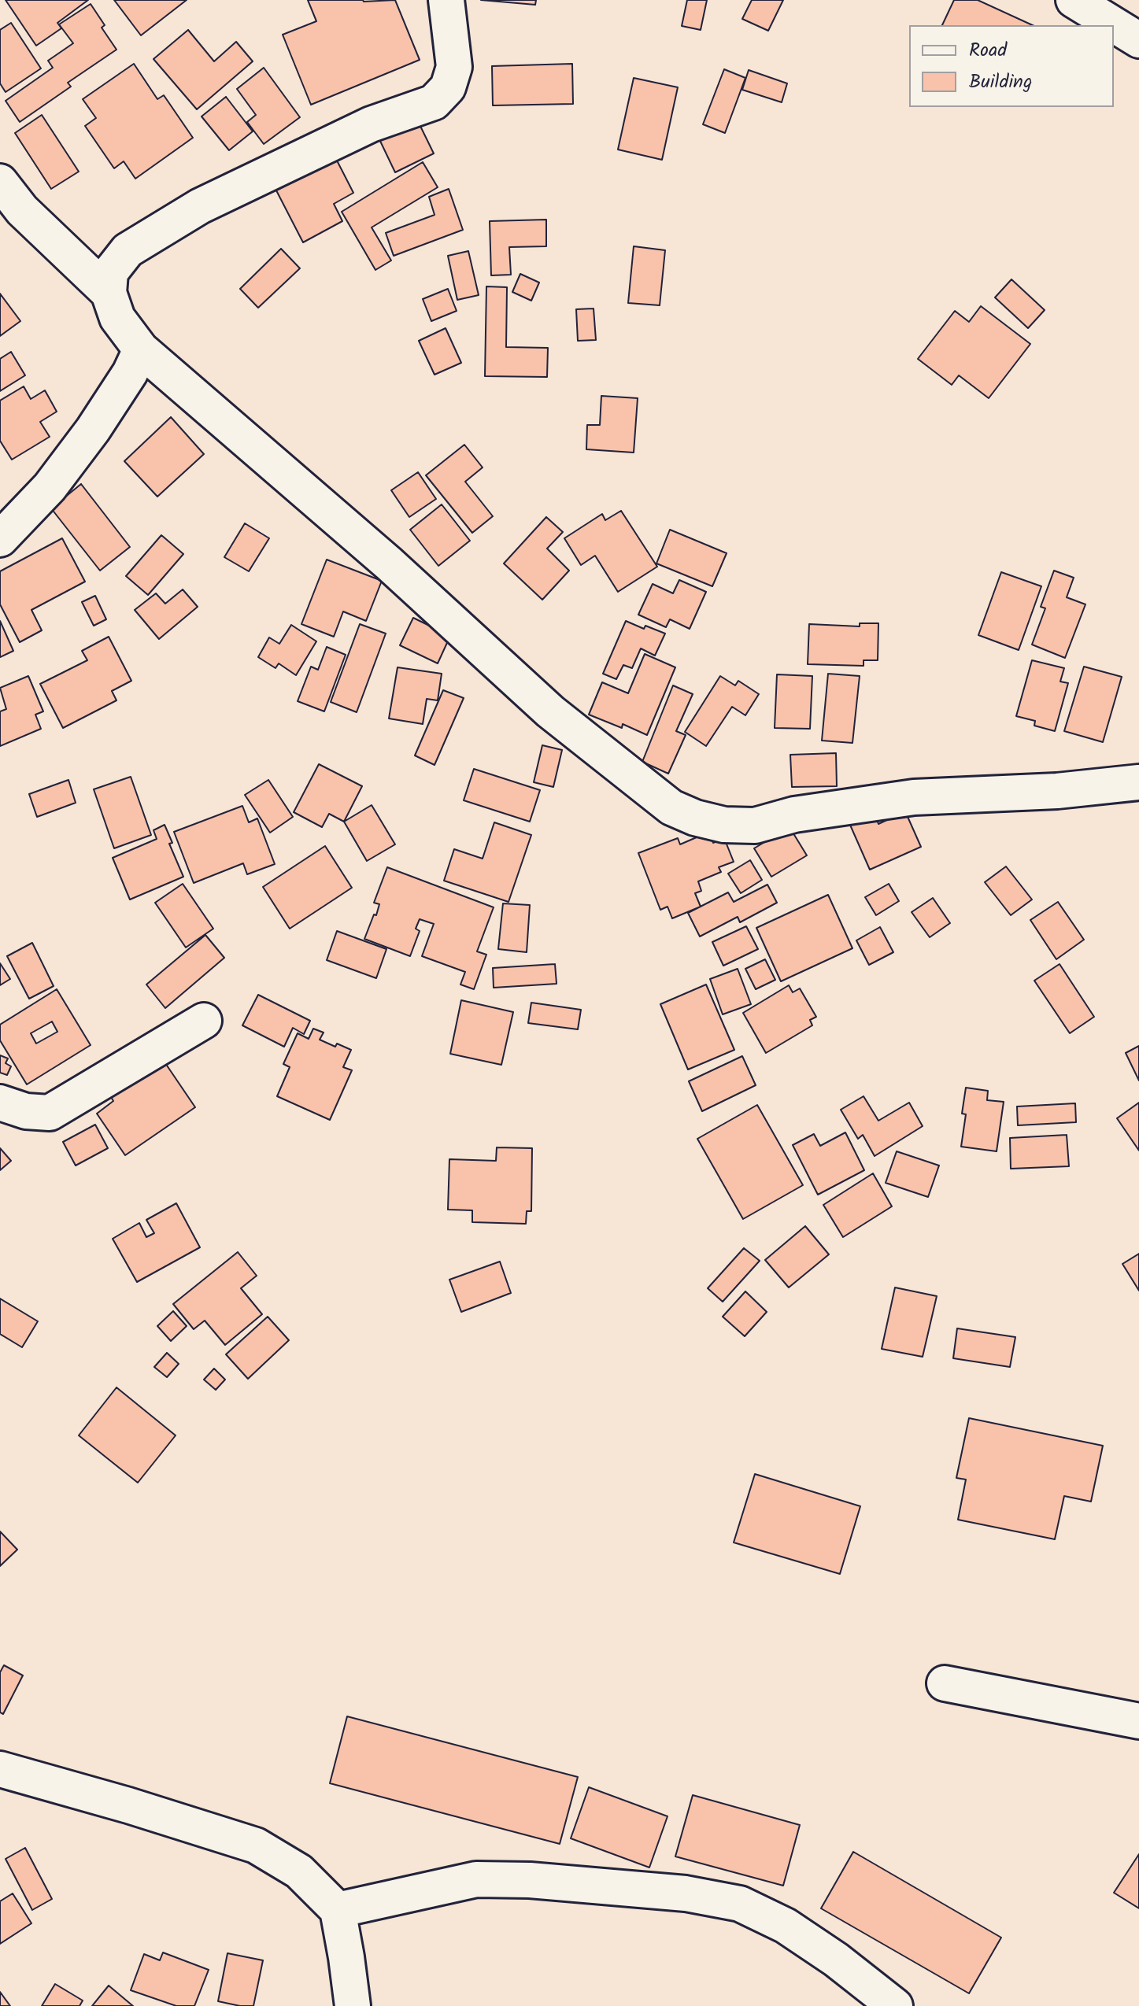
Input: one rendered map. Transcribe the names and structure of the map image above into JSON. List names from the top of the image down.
{
  "legend": ["Road", "Building"]
}
